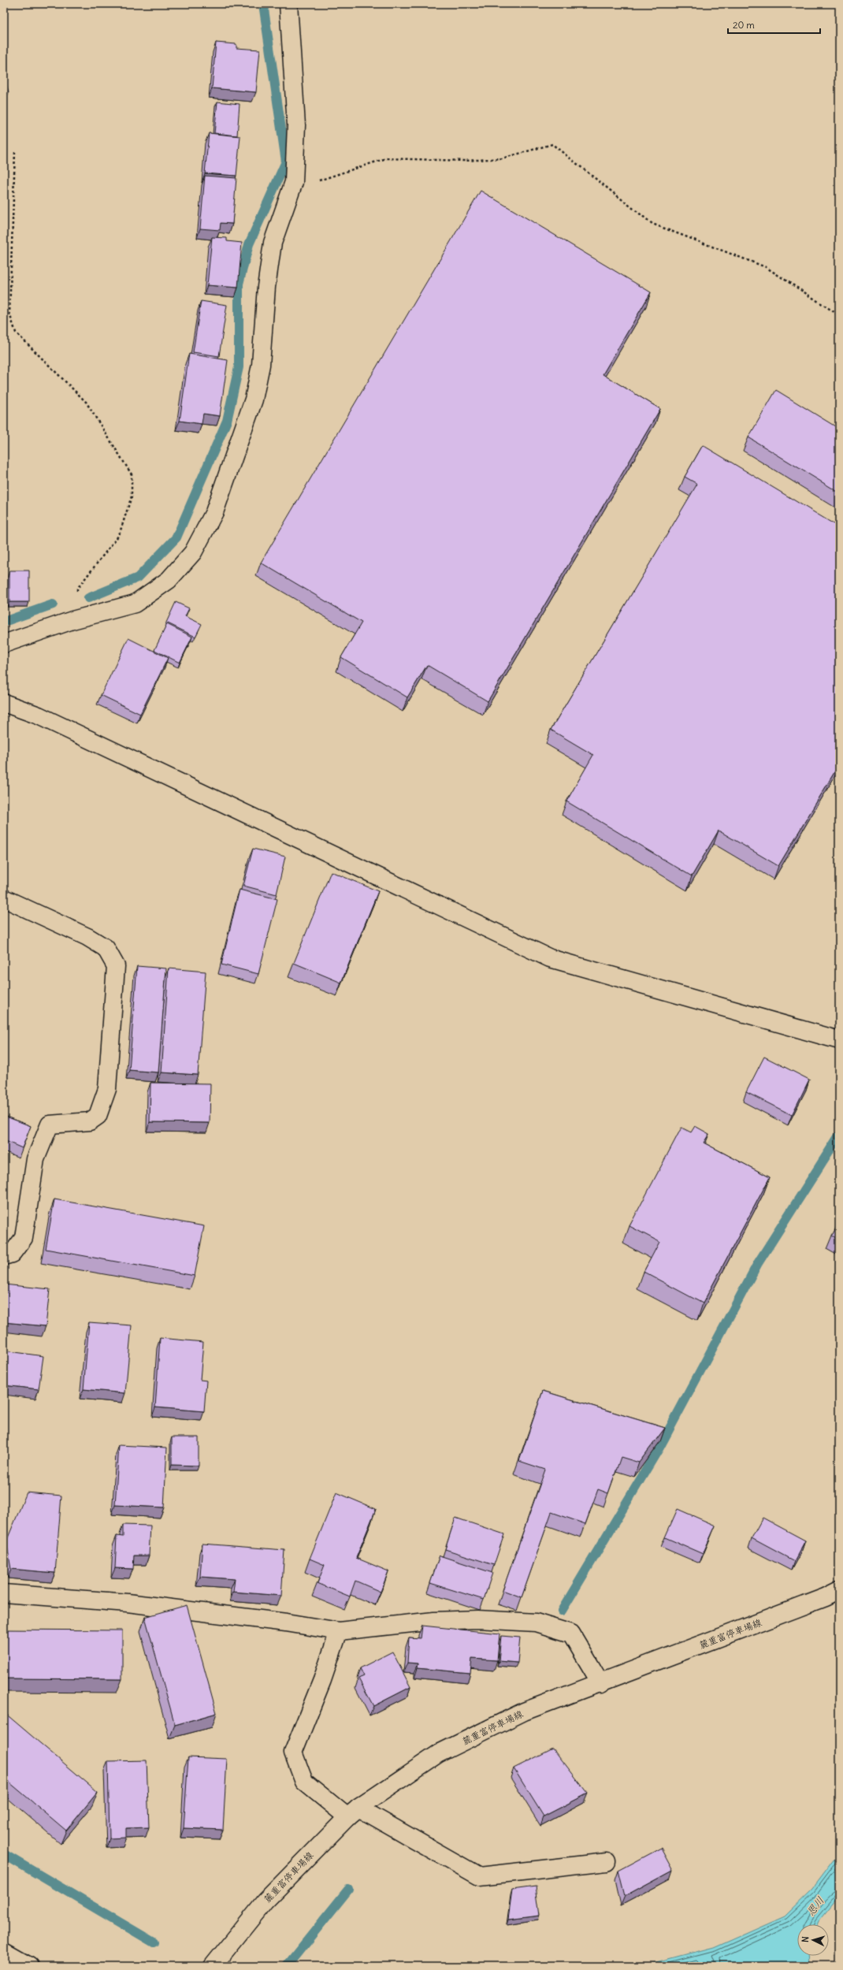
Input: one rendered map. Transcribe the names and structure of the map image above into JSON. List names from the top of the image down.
{
  "streets": {
    "main road": ["麓重富停車場線"]
  },
  "water": ["思川"],
  "scale_bar": "20 m",
  "north": "left"
}
